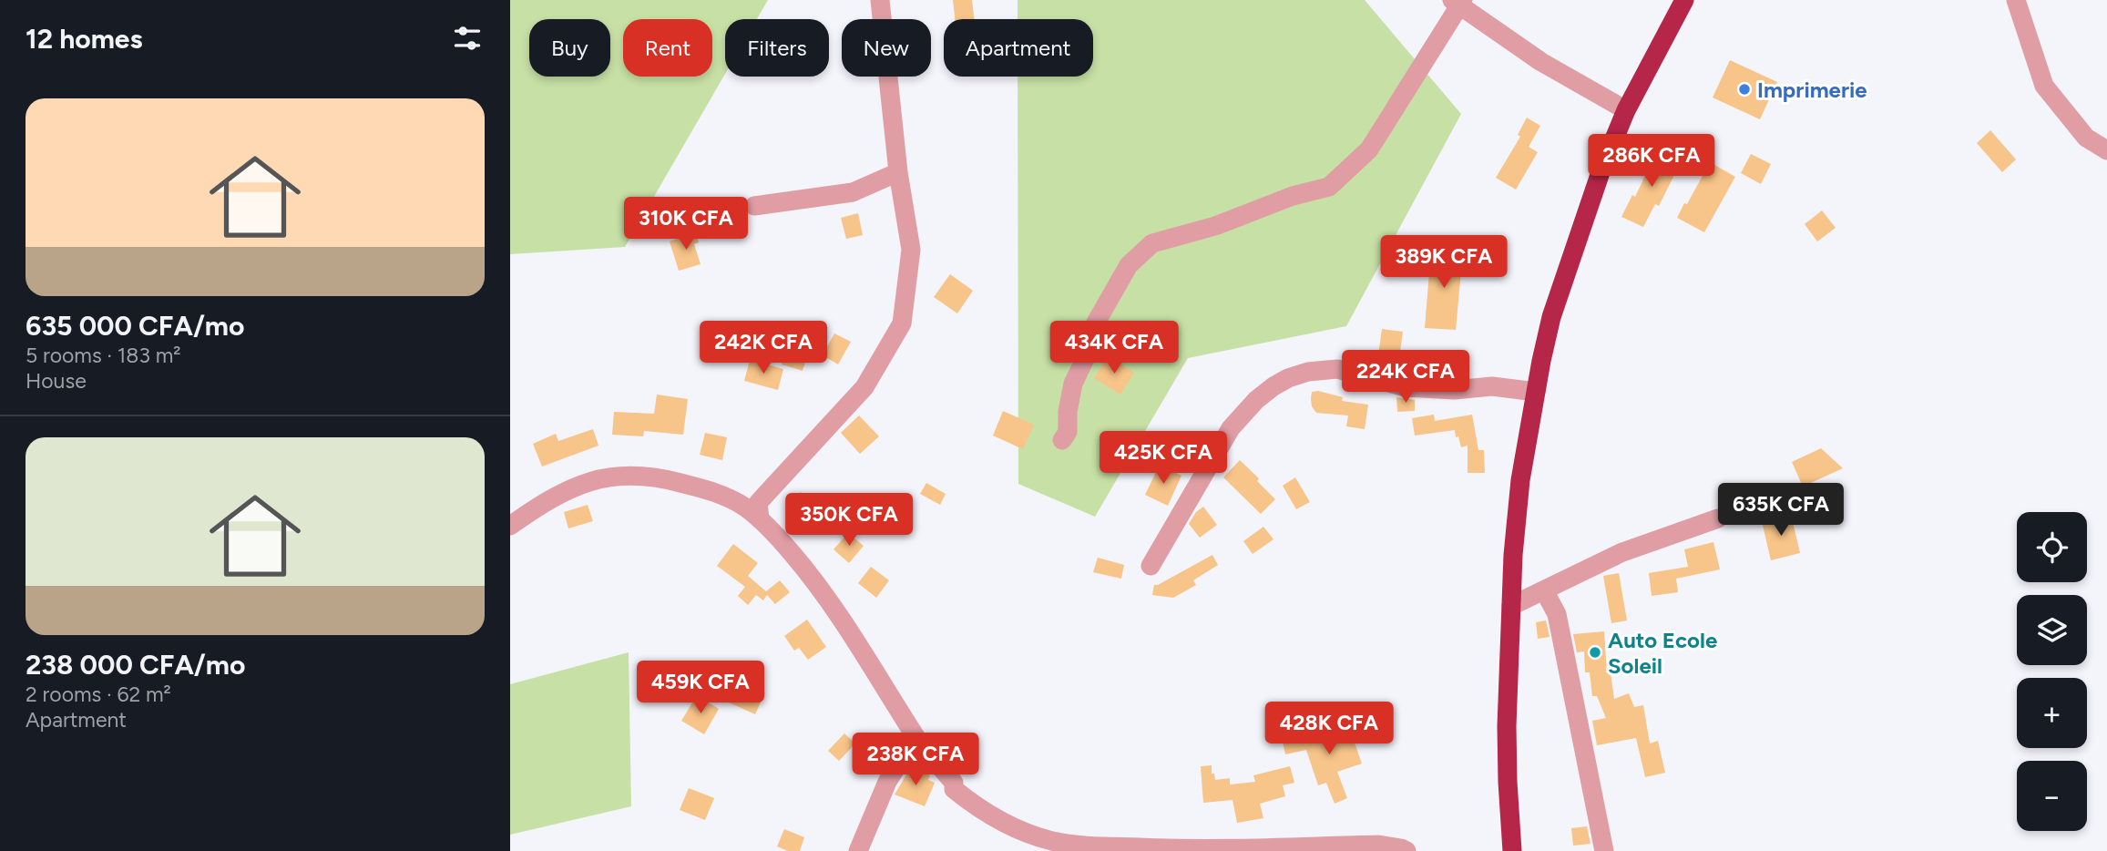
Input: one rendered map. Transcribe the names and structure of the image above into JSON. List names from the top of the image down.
{
  "places": ["Imprimerie", "Auto Ecole Soleil"],
  "page": {
    "heading": "12 homes",
    "chip": [
      "Buy",
      "Rent",
      "Filters",
      "New",
      "Apartment"
    ],
    "list": [
      {
        "name": "635 000 CFA/mo",
        "note": "5 rooms · 183 m² · House"
      },
      {
        "name": "238 000 CFA/mo",
        "note": "2 rooms · 62 m² · Apartment"
      }
    ],
    "price": [
      "286K CFA",
      "310K CFA",
      "389K CFA",
      "242K CFA",
      "434K CFA",
      "224K CFA",
      "425K CFA",
      "635K CFA",
      "350K CFA",
      "459K CFA",
      "428K CFA",
      "238K CFA"
    ],
    "map_buttons": ["+", "−"]
  }
}
